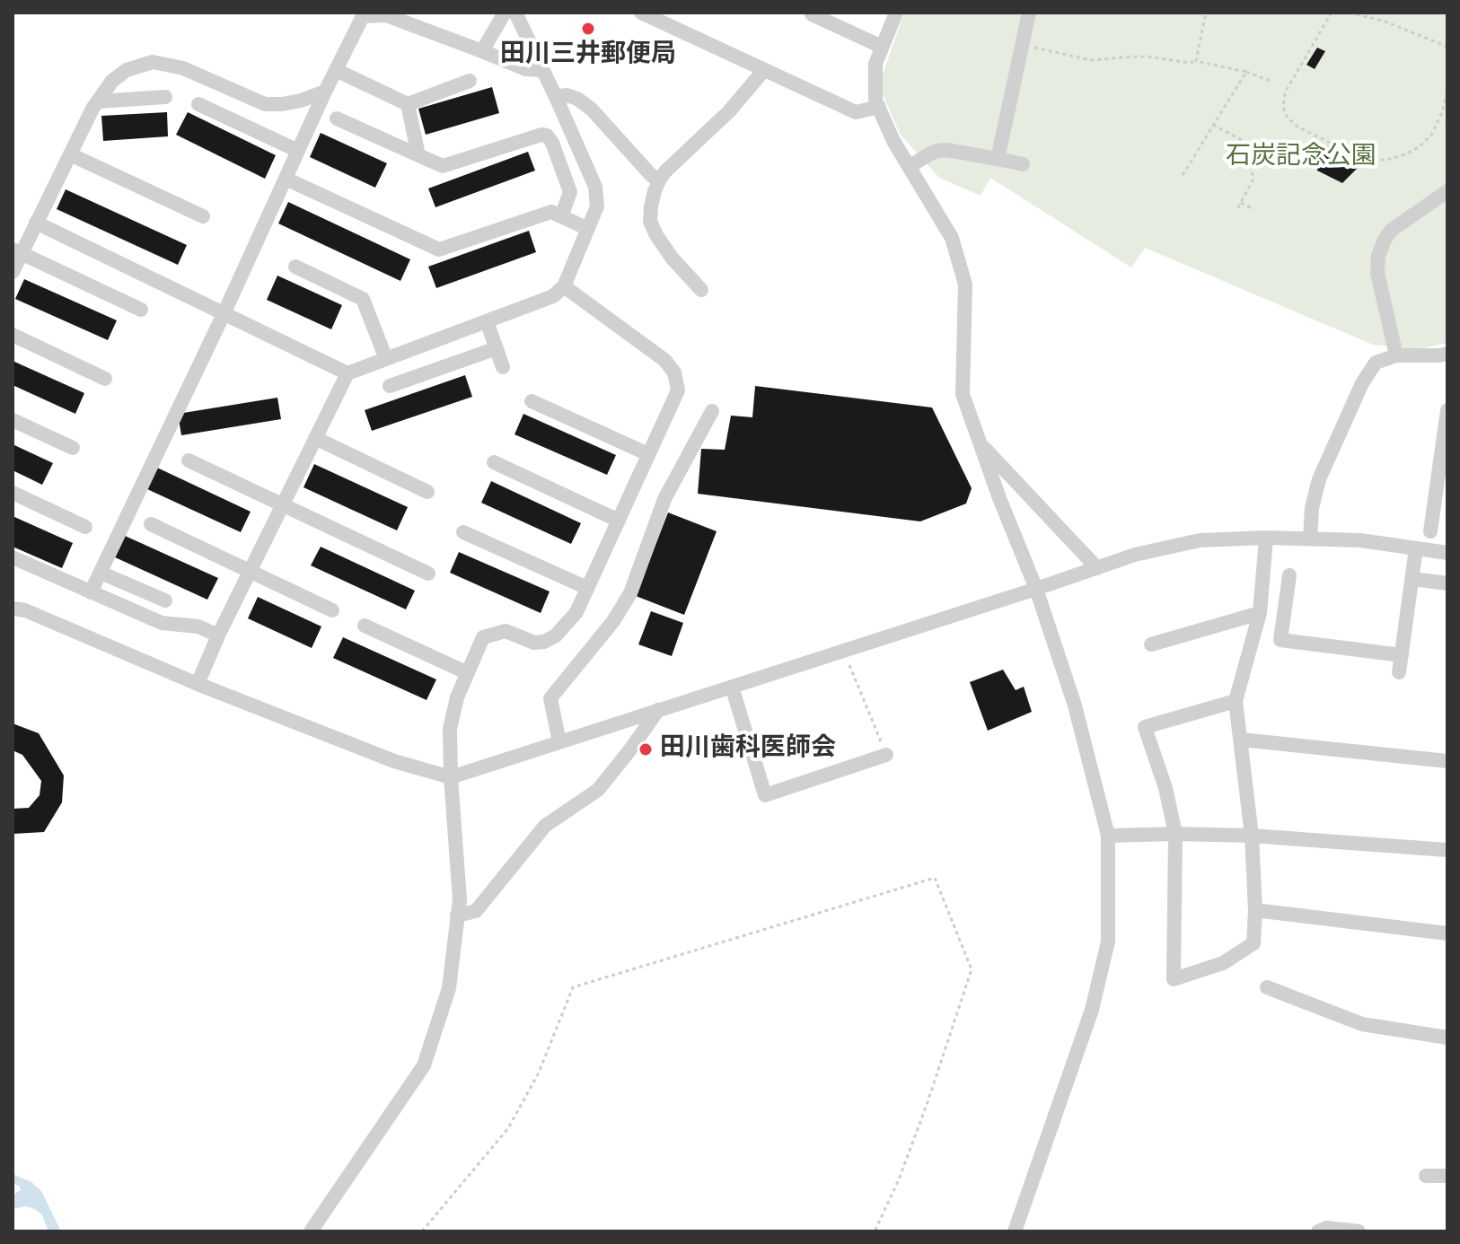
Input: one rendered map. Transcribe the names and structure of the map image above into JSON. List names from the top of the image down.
{
  "parks": ["石炭記念公園"],
  "places": ["田川三井郵便局", "田川歯科医師会"]
}
